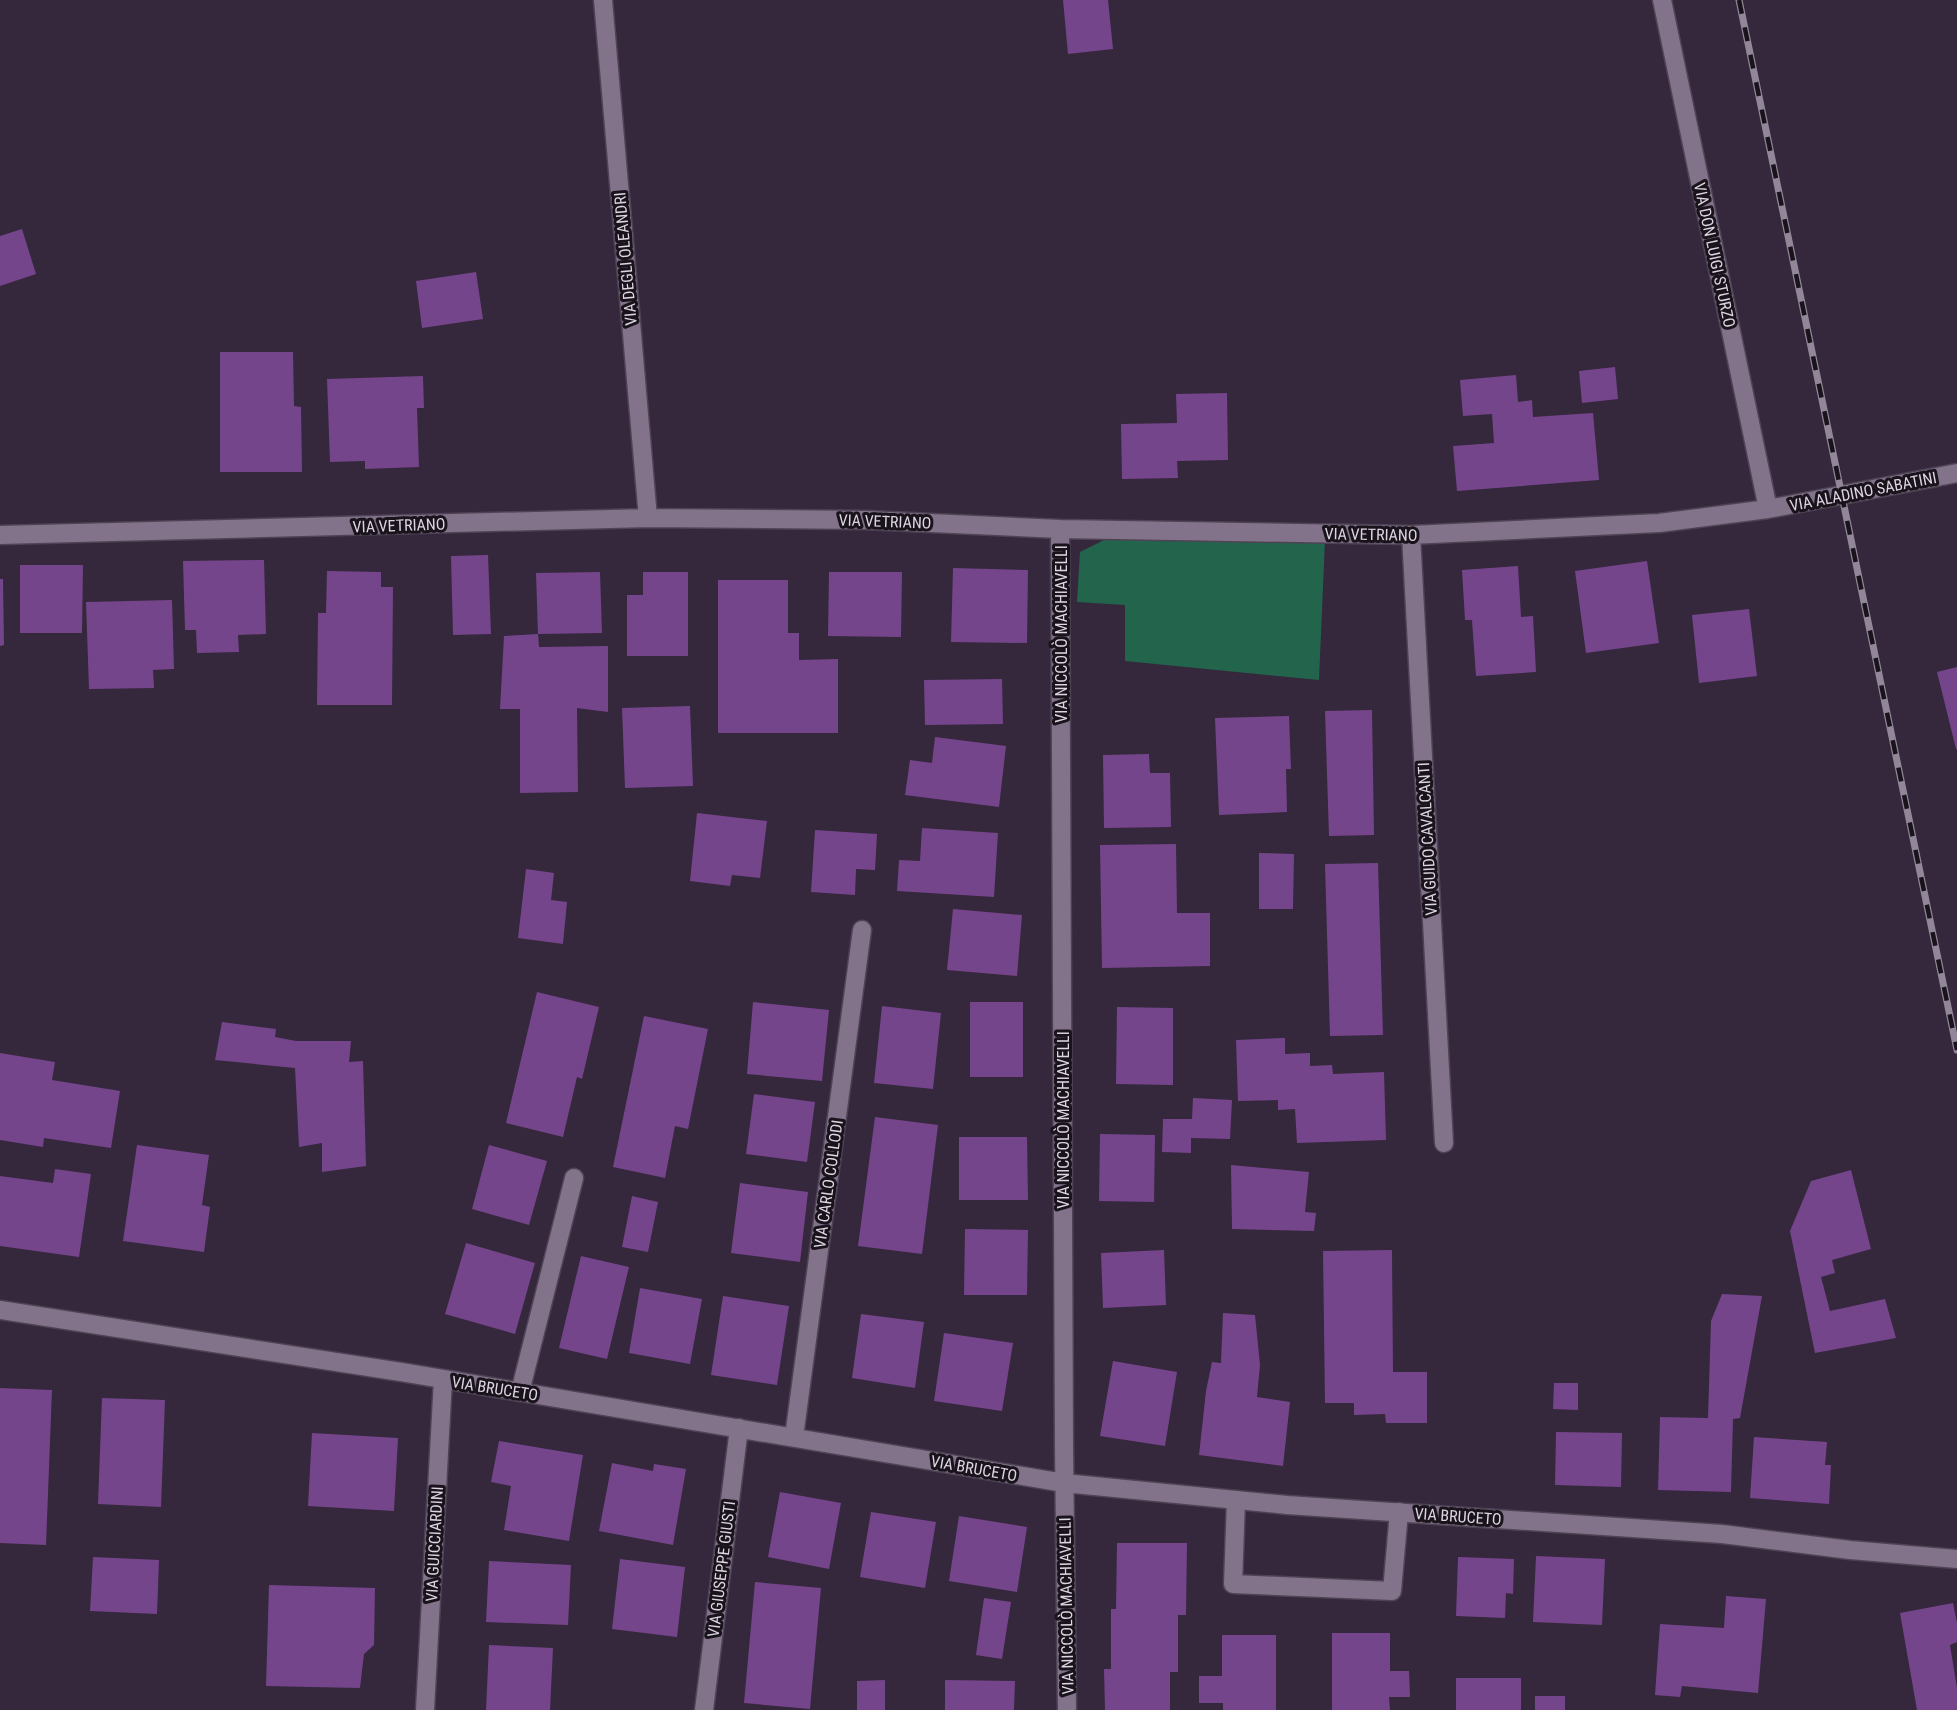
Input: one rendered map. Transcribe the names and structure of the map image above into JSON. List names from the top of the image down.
{
  "streets": {
    "street": [
      "VIA DON LUIGI STURZO",
      "VIA DEGLI OLEANDRI",
      "VIA ALADINO SABATINI",
      "VIA VETRIANO",
      "VIA NICCOLÒ MACHIAVELLI",
      "VIA GUIDO CAVALCANTI",
      "VIA CARLO COLLODI",
      "VIA BRUCETO",
      "VIA GUICCIARDINI",
      "VIA GIUSEPPE GIUSTI"
    ]
  },
  "crossings": [
    ["VIA DON LUIGI STURZO", "VIA ALADINO SABATINI"],
    ["VIA DON LUIGI STURZO", "VIA VETRIANO"],
    ["VIA DEGLI OLEANDRI", "VIA VETRIANO"],
    ["VIA ALADINO SABATINI", "VIA VETRIANO"],
    ["VIA VETRIANO", "VIA NICCOLÒ MACHIAVELLI"],
    ["VIA VETRIANO", "VIA GUIDO CAVALCANTI"],
    ["VIA NICCOLÒ MACHIAVELLI", "VIA BRUCETO"],
    ["VIA CARLO COLLODI", "VIA BRUCETO"],
    ["VIA BRUCETO", "VIA GUICCIARDINI"],
    ["VIA BRUCETO", "VIA GIUSEPPE GIUSTI"]
  ]
}
